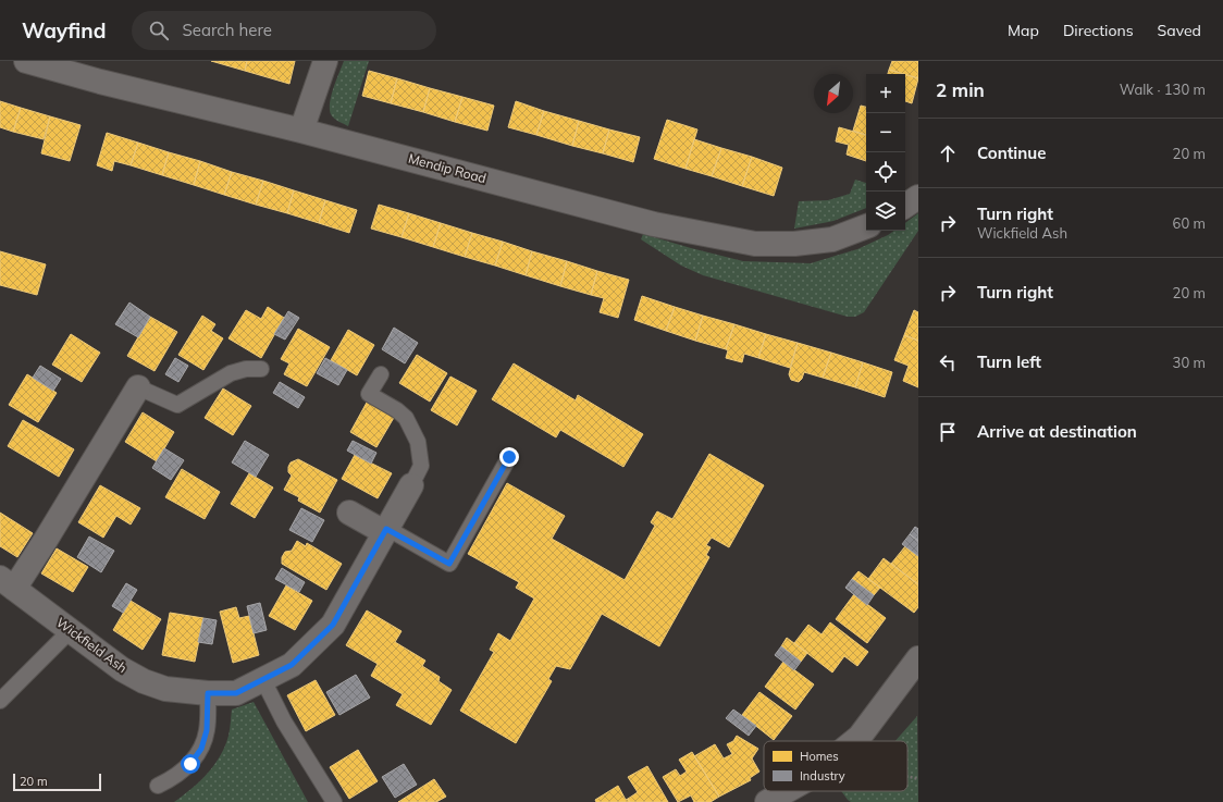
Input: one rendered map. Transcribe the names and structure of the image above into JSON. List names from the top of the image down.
{
  "streets": {
    "street": ["Mendip Road", "Wickfield Ash"]
  },
  "legend": ["Homes", "Industry"],
  "scale_bar": "20 m",
  "north": "bottom left",
  "page": {
    "header": "Wayfind",
    "search": "Search here",
    "nav": ["Map", "Directions", "Saved"],
    "heading": ["2 min", "Walk · 130 m"],
    "map_buttons": ["+", "−"],
    "list": [
      ["Continue", "20 m"],
      ["Turn right", "Wickfield Ash", "60 m"],
      ["Turn right", "20 m"],
      ["Turn left", "30 m"],
      "Arrive at destination"
    ],
    "scale": "20 m"
  }
}
